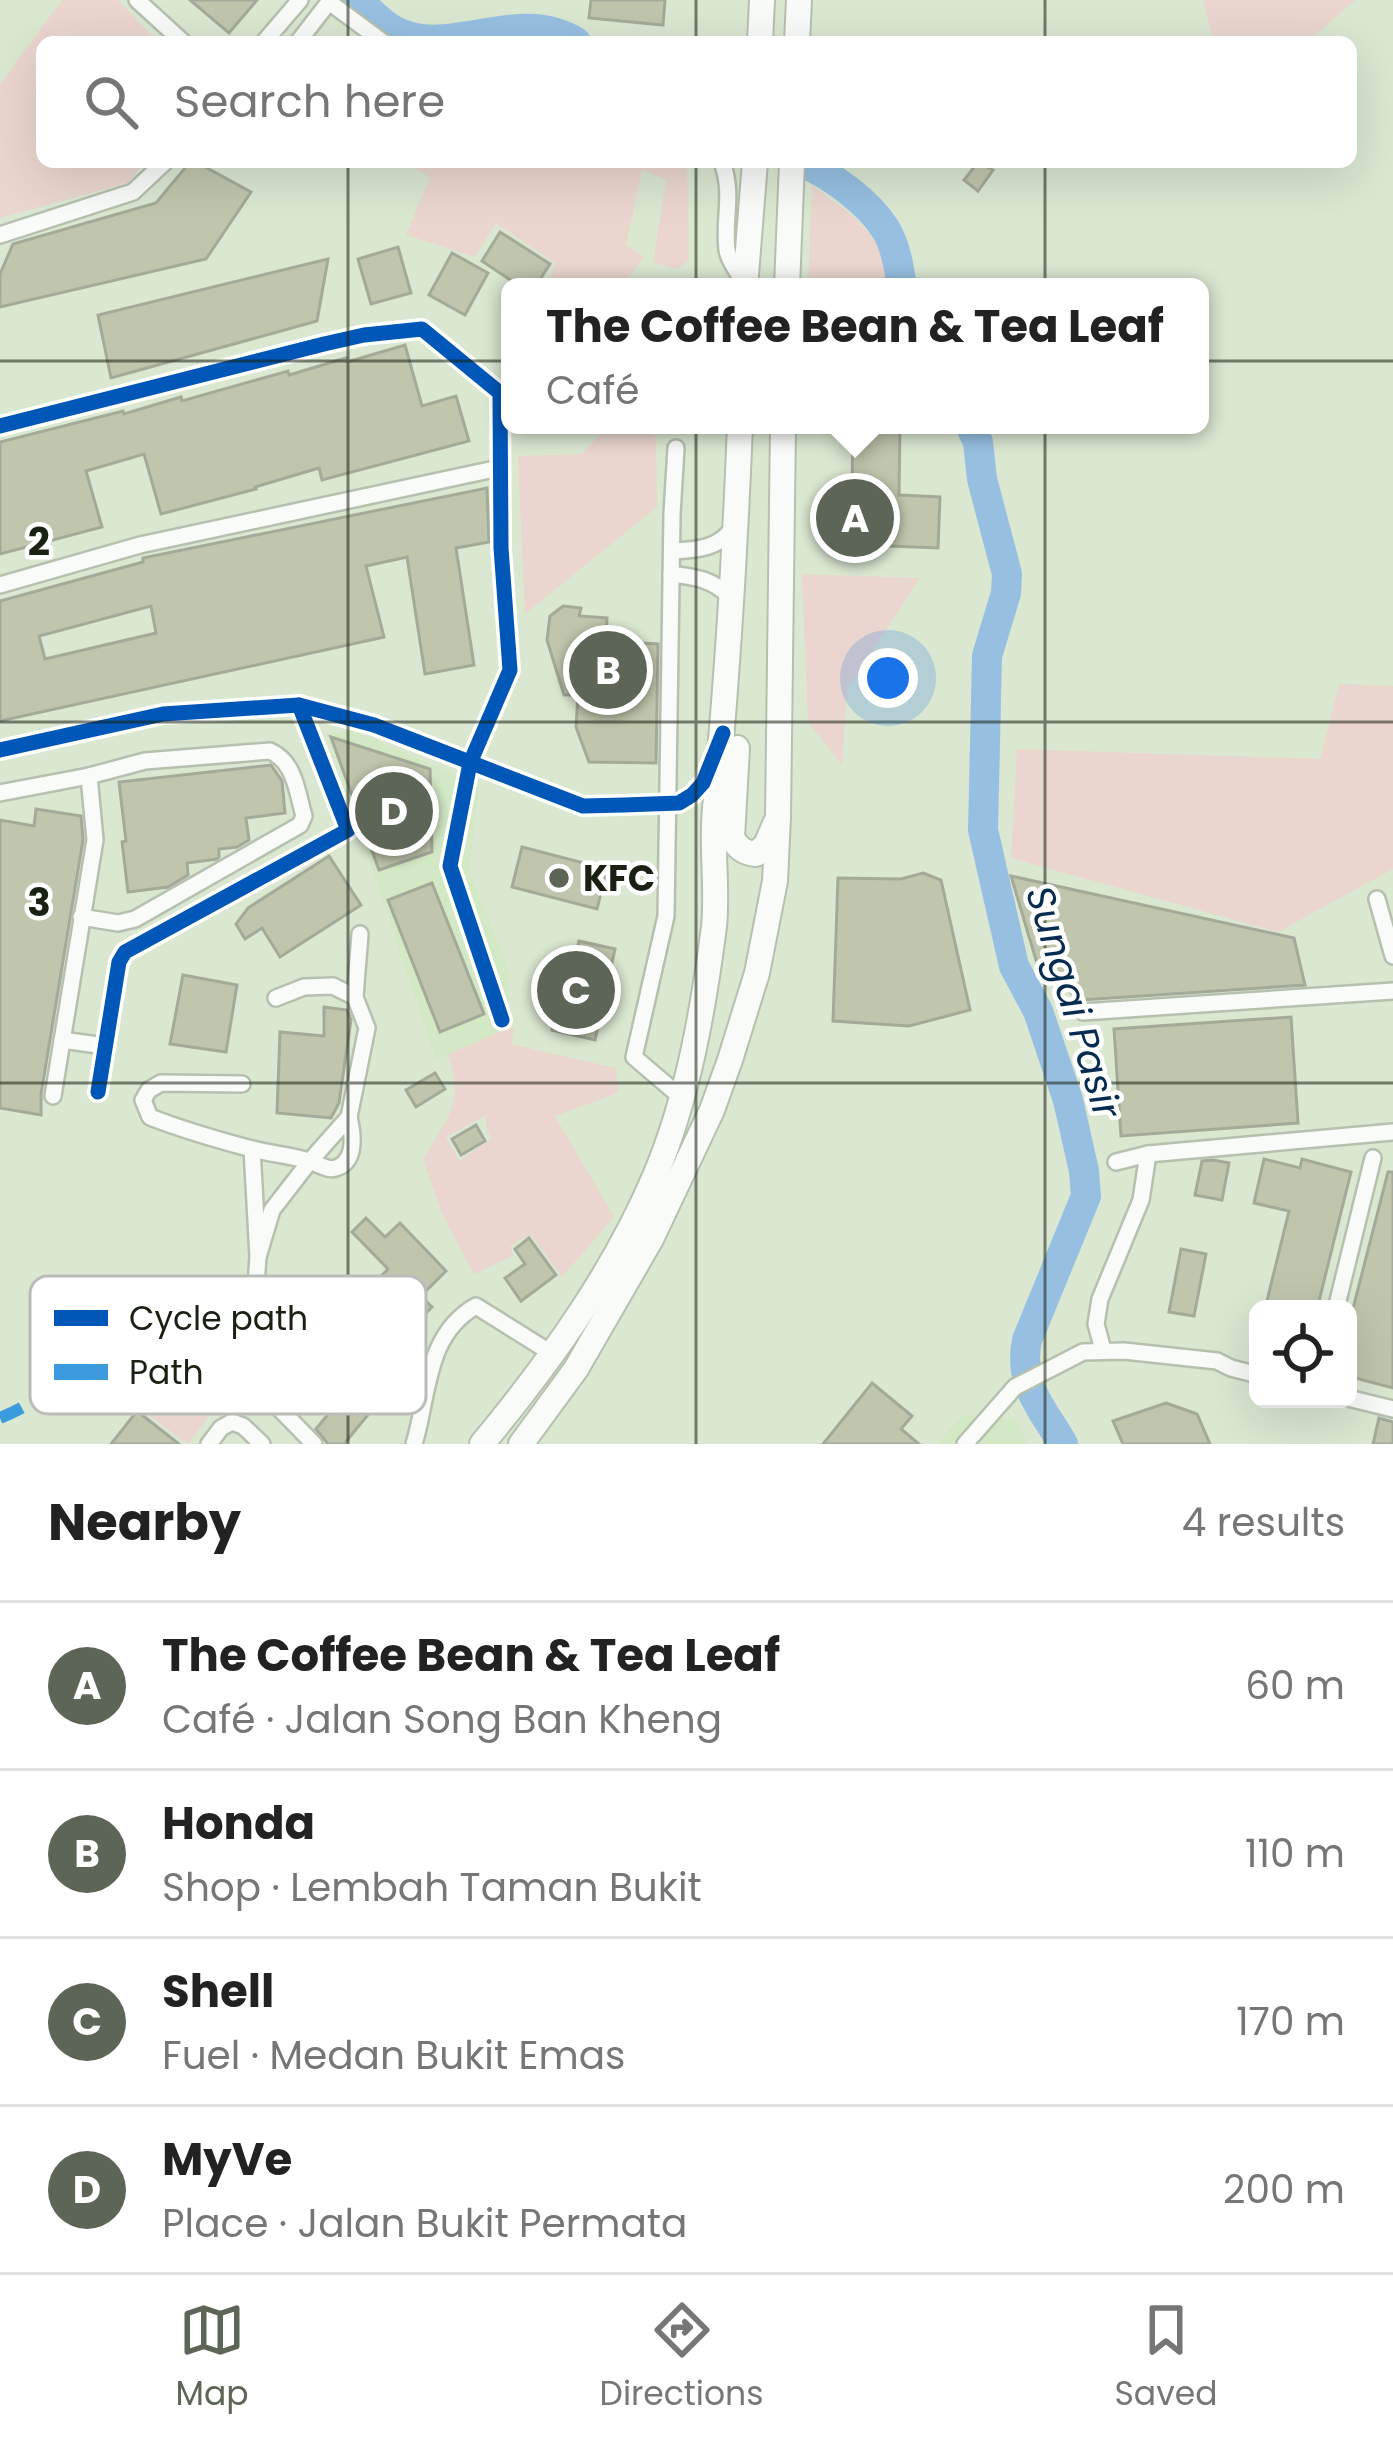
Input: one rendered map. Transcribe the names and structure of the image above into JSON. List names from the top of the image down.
{
  "water": ["Sungai Pasir"],
  "places": ["KFC"],
  "legend": ["Cycle path", "Path"],
  "page": {
    "search": "Search here",
    "popup": ["The Coffee Bean & Tea Leaf", "Café"],
    "pins": [
      "A",
      "B",
      "D",
      "C"
    ],
    "heading": ["Nearby", "4 results"],
    "list": [
      {
        "mark": "A",
        "name": "The Coffee Bean & Tea Leaf",
        "note": "Café · Jalan Song Ban Kheng",
        "value": "60 m"
      },
      {
        "mark": "B",
        "name": "Honda",
        "note": "Shop · Lembah Taman Bukit",
        "value": "110 m"
      },
      {
        "mark": "C",
        "name": "Shell",
        "note": "Fuel · Medan Bukit Emas",
        "value": "170 m"
      },
      {
        "mark": "D",
        "name": "MyVe",
        "note": "Place · Jalan Bukit Permata",
        "value": "200 m"
      }
    ],
    "nav": ["Map", "Directions", "Saved"]
  },
  "grid": {
    "rows": ["2", "3"]
  }
}
